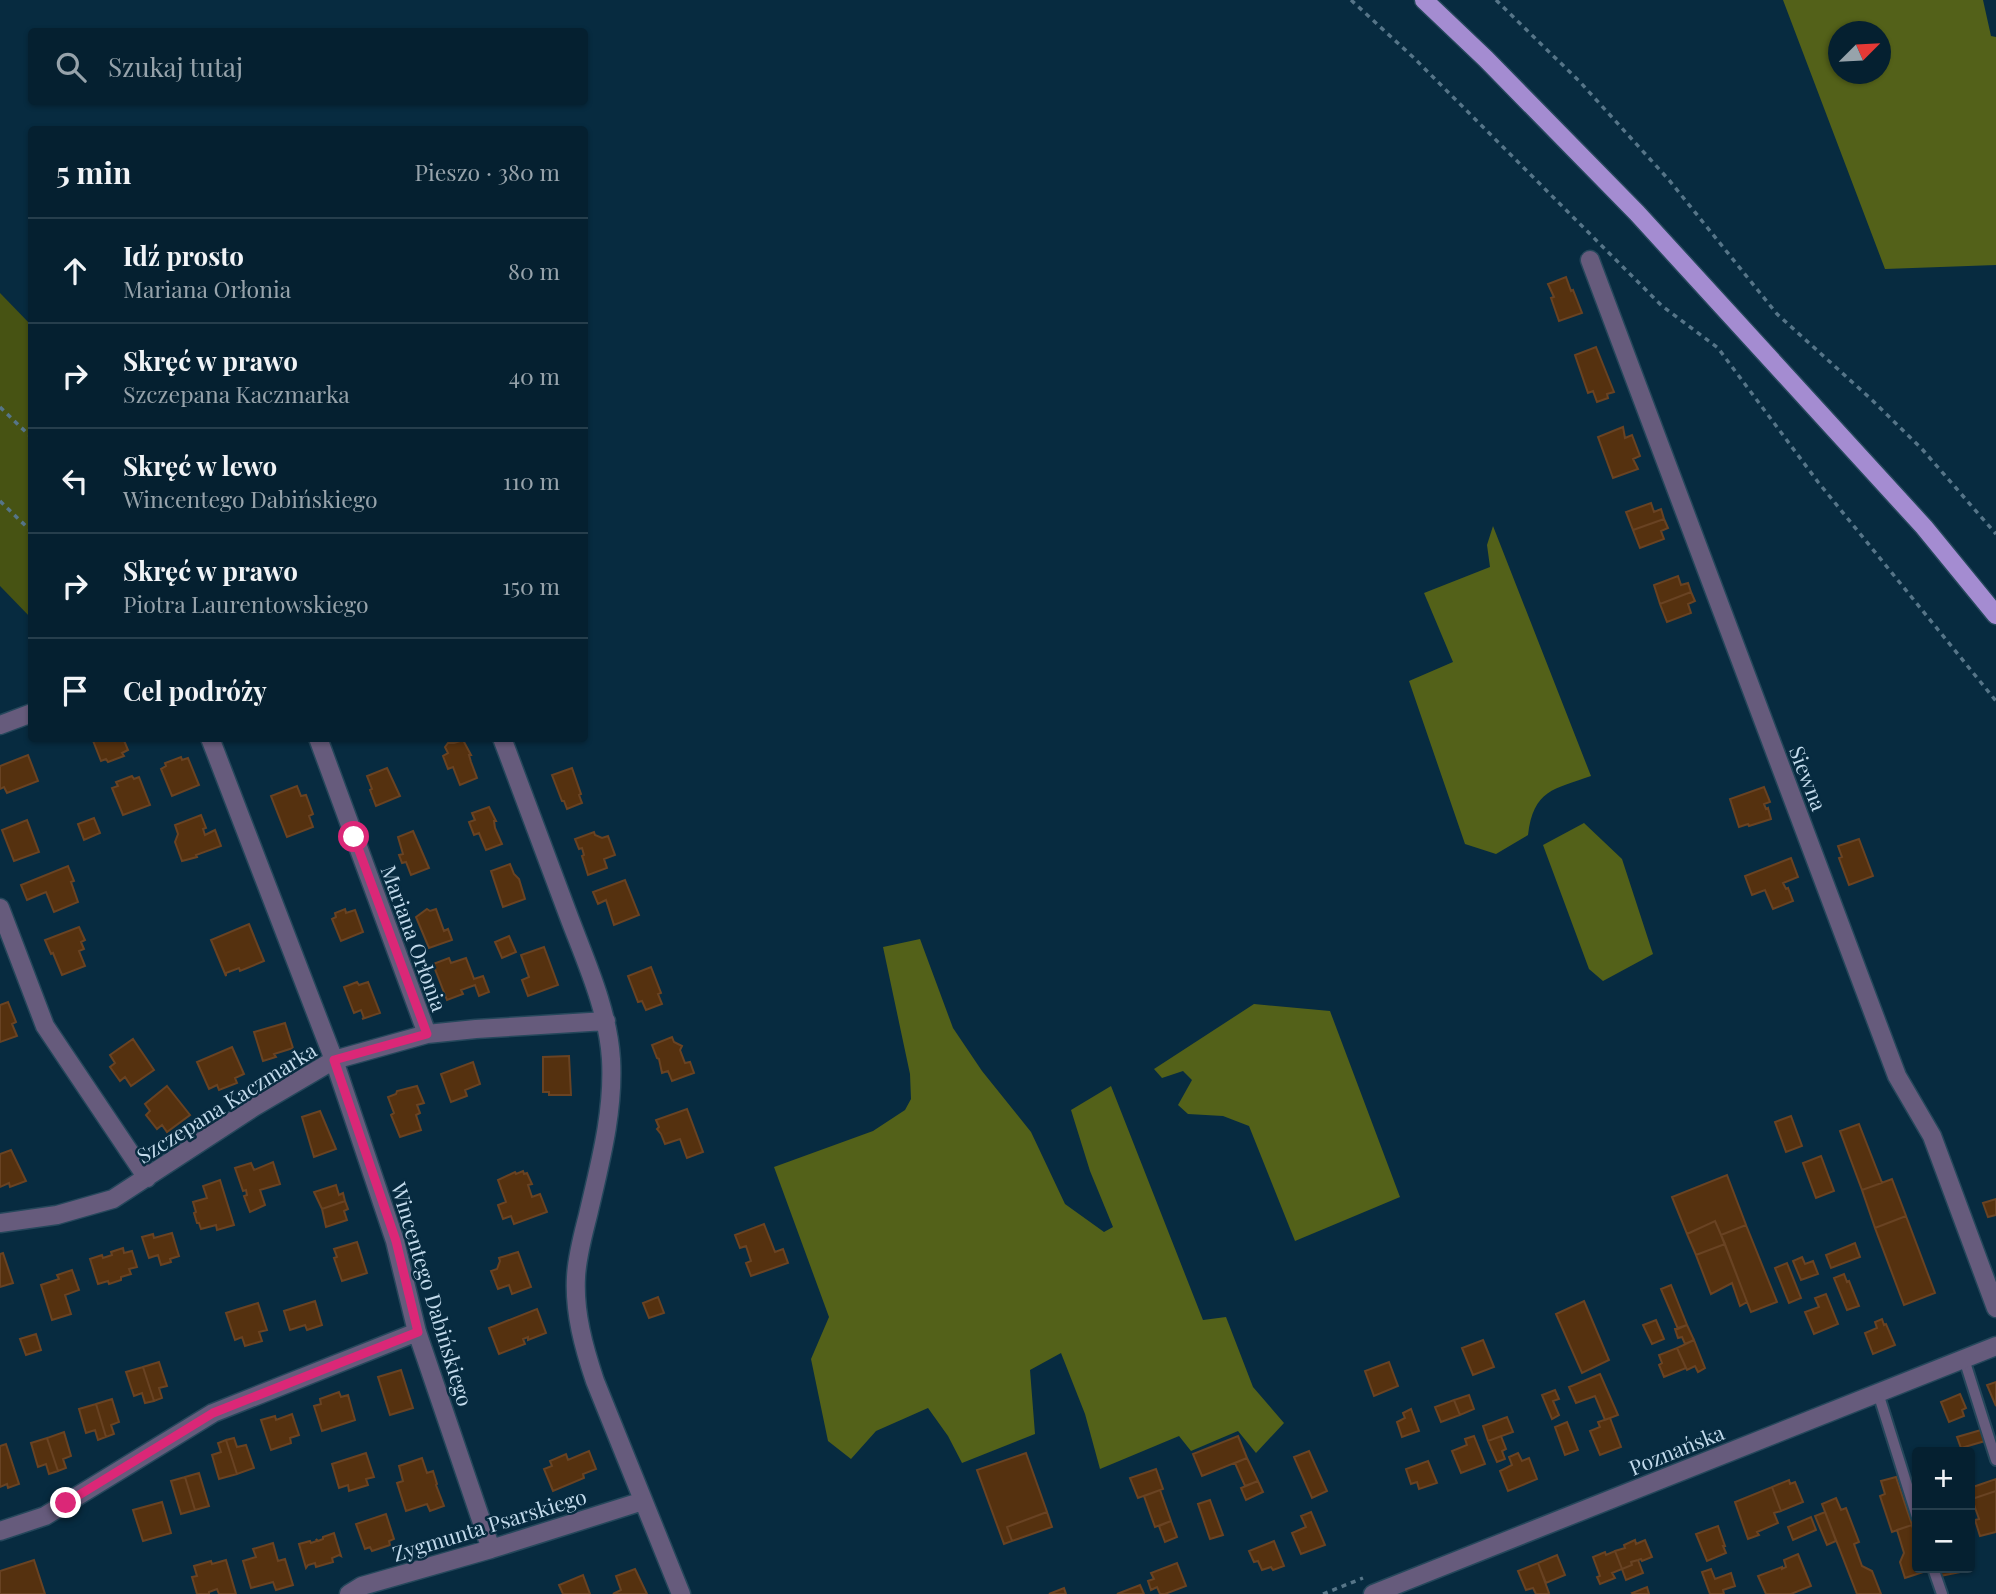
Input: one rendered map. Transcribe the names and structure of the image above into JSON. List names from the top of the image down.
{
  "streets": {
    "street": [
      "Siewna",
      "Mariana Orłonia",
      "Szczepana Kaczmarka",
      "Wincentego Dabińskiego",
      "Poznańska",
      "Zygmunta Psarskiego"
    ]
  },
  "crossings": [
    ["Mariana Orłonia", "Szczepana Kaczmarka"],
    ["Szczepana Kaczmarka", "Wincentego Dabińskiego"],
    ["Wincentego Dabińskiego", "Zygmunta Psarskiego"]
  ],
  "north": "top right",
  "page": {
    "search": "Szukaj tutaj",
    "heading": ["5 min", "Pieszo · 380 m"],
    "list": [
      ["Idź prosto", "Mariana Orłonia", "80 m"],
      ["Skręć w prawo", "Szczepana Kaczmarka", "40 m"],
      ["Skręć w lewo", "Wincentego Dabińskiego", "110 m"],
      ["Skręć w prawo", "Piotra Laurentowskiego", "150 m"],
      "Cel podróży"
    ],
    "map_buttons": ["+", "−"]
  }
}
